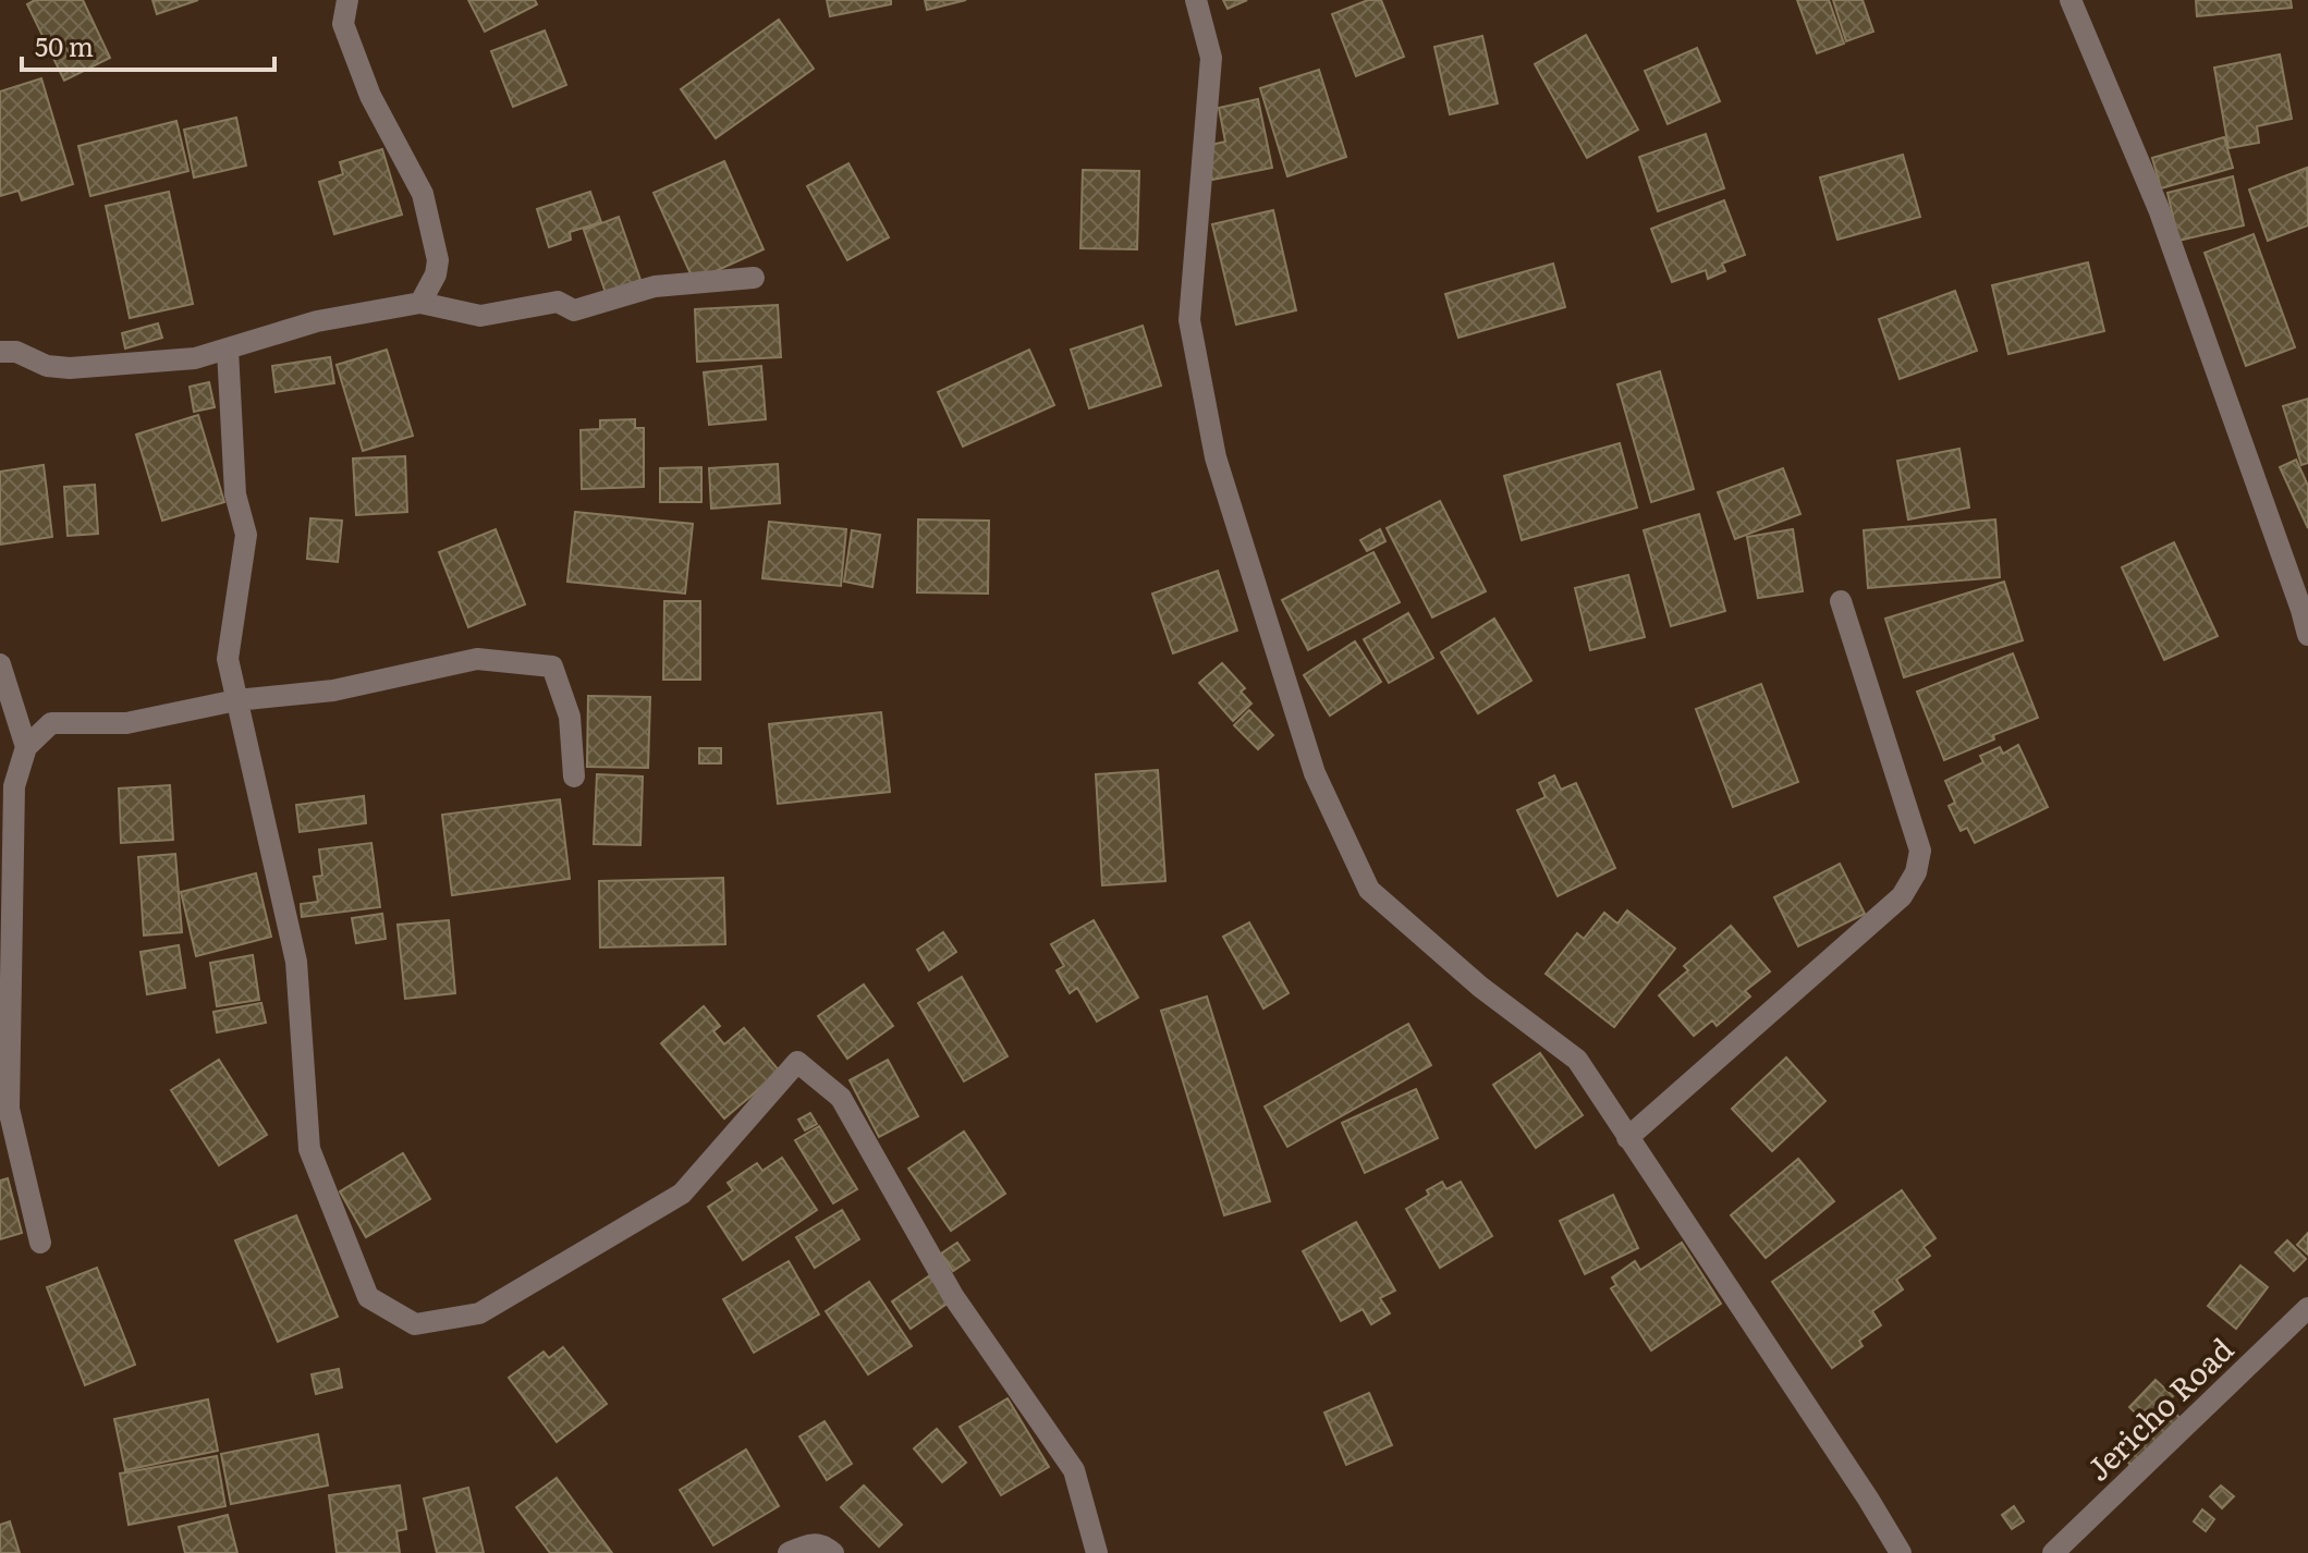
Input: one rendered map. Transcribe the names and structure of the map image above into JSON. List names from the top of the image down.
{
  "streets": {
    "street": ["Jericho Road"]
  },
  "scale_bar": "50 m"
}
